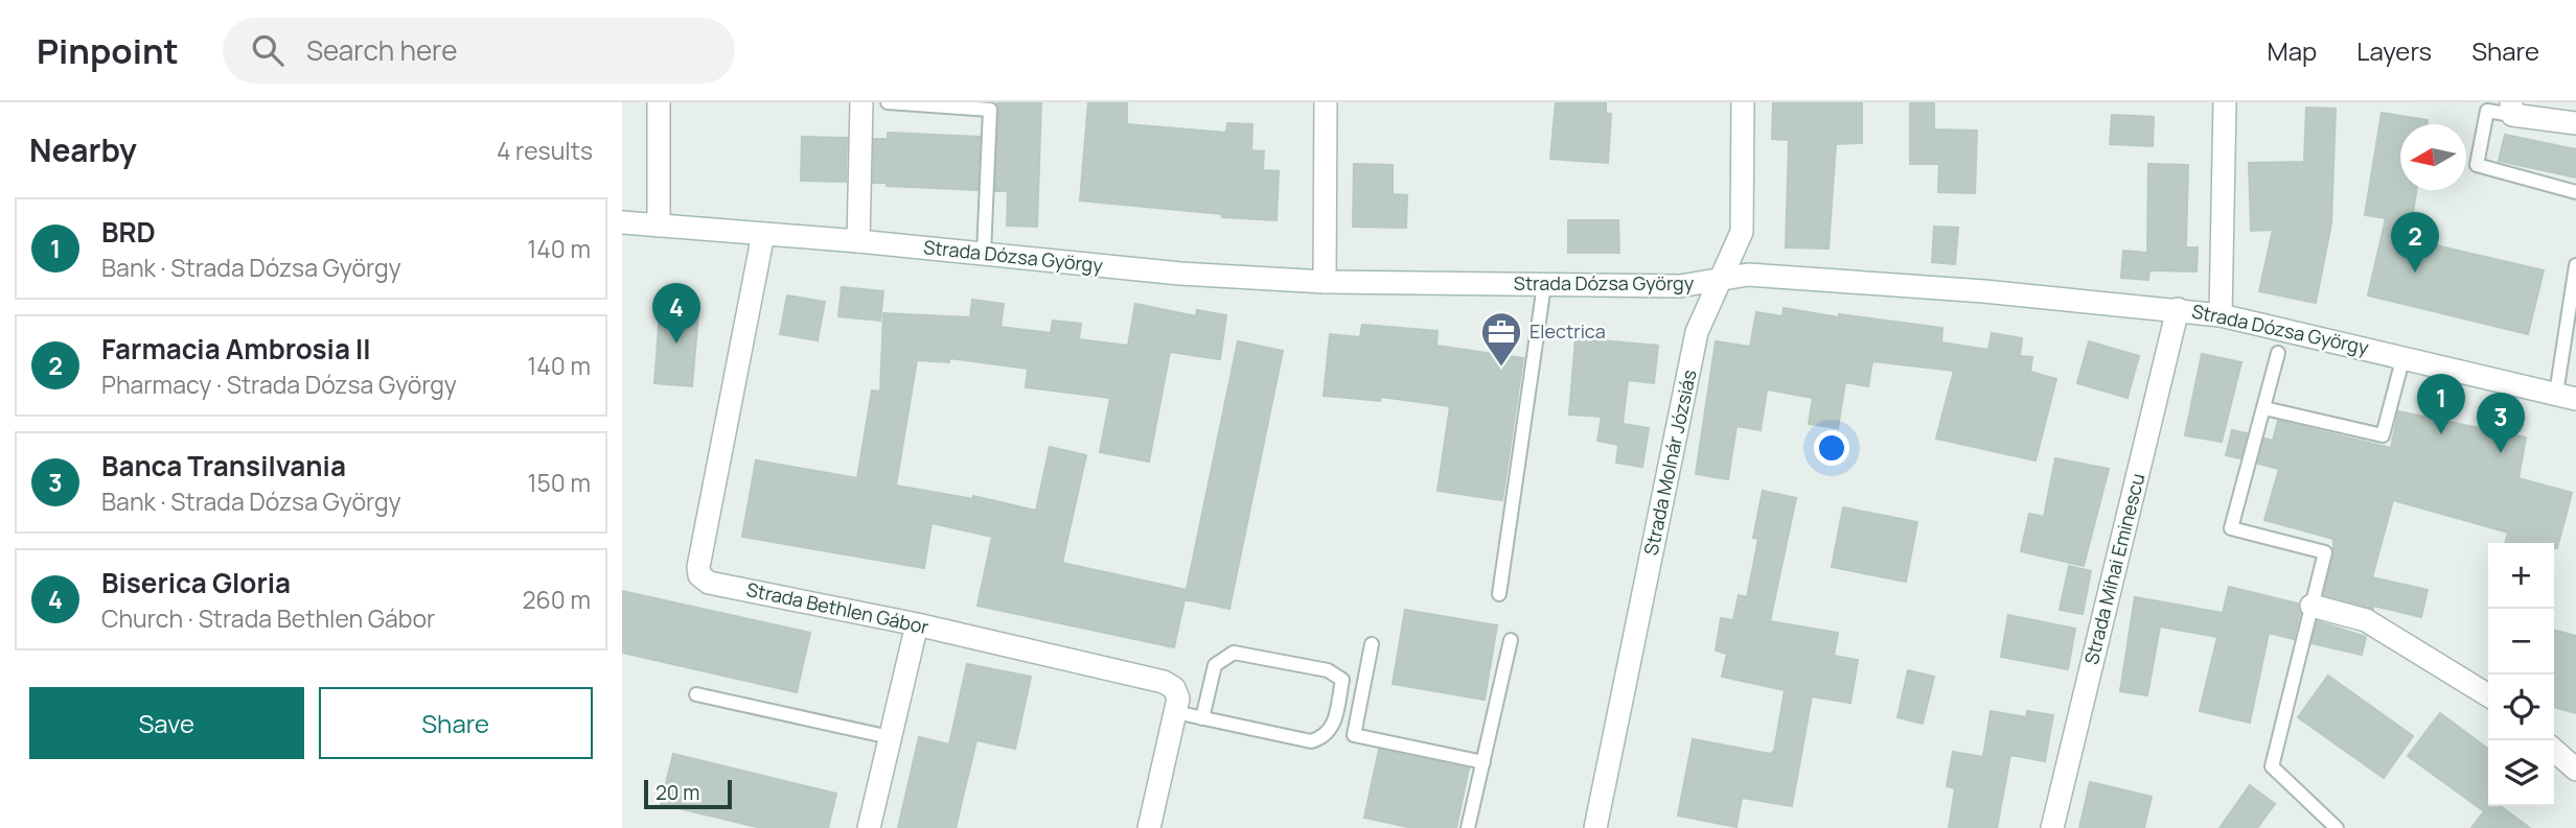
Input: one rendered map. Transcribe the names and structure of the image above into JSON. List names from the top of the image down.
{
  "streets": {
    "street": [
      "Strada Dózsa György",
      "Strada Molnár Józsiás",
      "Strada Mihai Eminescu",
      "Strada Bethlen Gábor"
    ]
  },
  "crossings": [
    ["Strada Dózsa György", "Strada Molnár Józsiás"],
    ["Strada Dózsa György", "Strada Mihai Eminescu"],
    ["Strada Dózsa György", "Strada Bethlen Gábor"]
  ],
  "places": {
    "office": ["Electrica"]
  },
  "scale_bar": "20 m",
  "north": "left",
  "page": {
    "header": "Pinpoint",
    "search": "Search here",
    "nav": ["Map", "Layers", "Share"],
    "heading": ["Nearby", "4 results"],
    "list": [
      {
        "mark": "1",
        "name": "BRD",
        "note": "Bank · Strada Dózsa György",
        "value": "140 m"
      },
      {
        "mark": "2",
        "name": "Farmacia Ambrosia II",
        "note": "Pharmacy · Strada Dózsa György",
        "value": "140 m"
      },
      {
        "mark": "3",
        "name": "Banca Transilvania",
        "note": "Bank · Strada Dózsa György",
        "value": "150 m"
      },
      {
        "mark": "4",
        "name": "Biserica Gloria",
        "note": "Church · Strada Bethlen Gábor",
        "value": "260 m"
      }
    ],
    "pins": [
      "2",
      "4",
      "1",
      "3"
    ],
    "map_buttons": ["+", "−"],
    "buttons": ["Save", "Share"],
    "scale": "20 m"
  }
}
